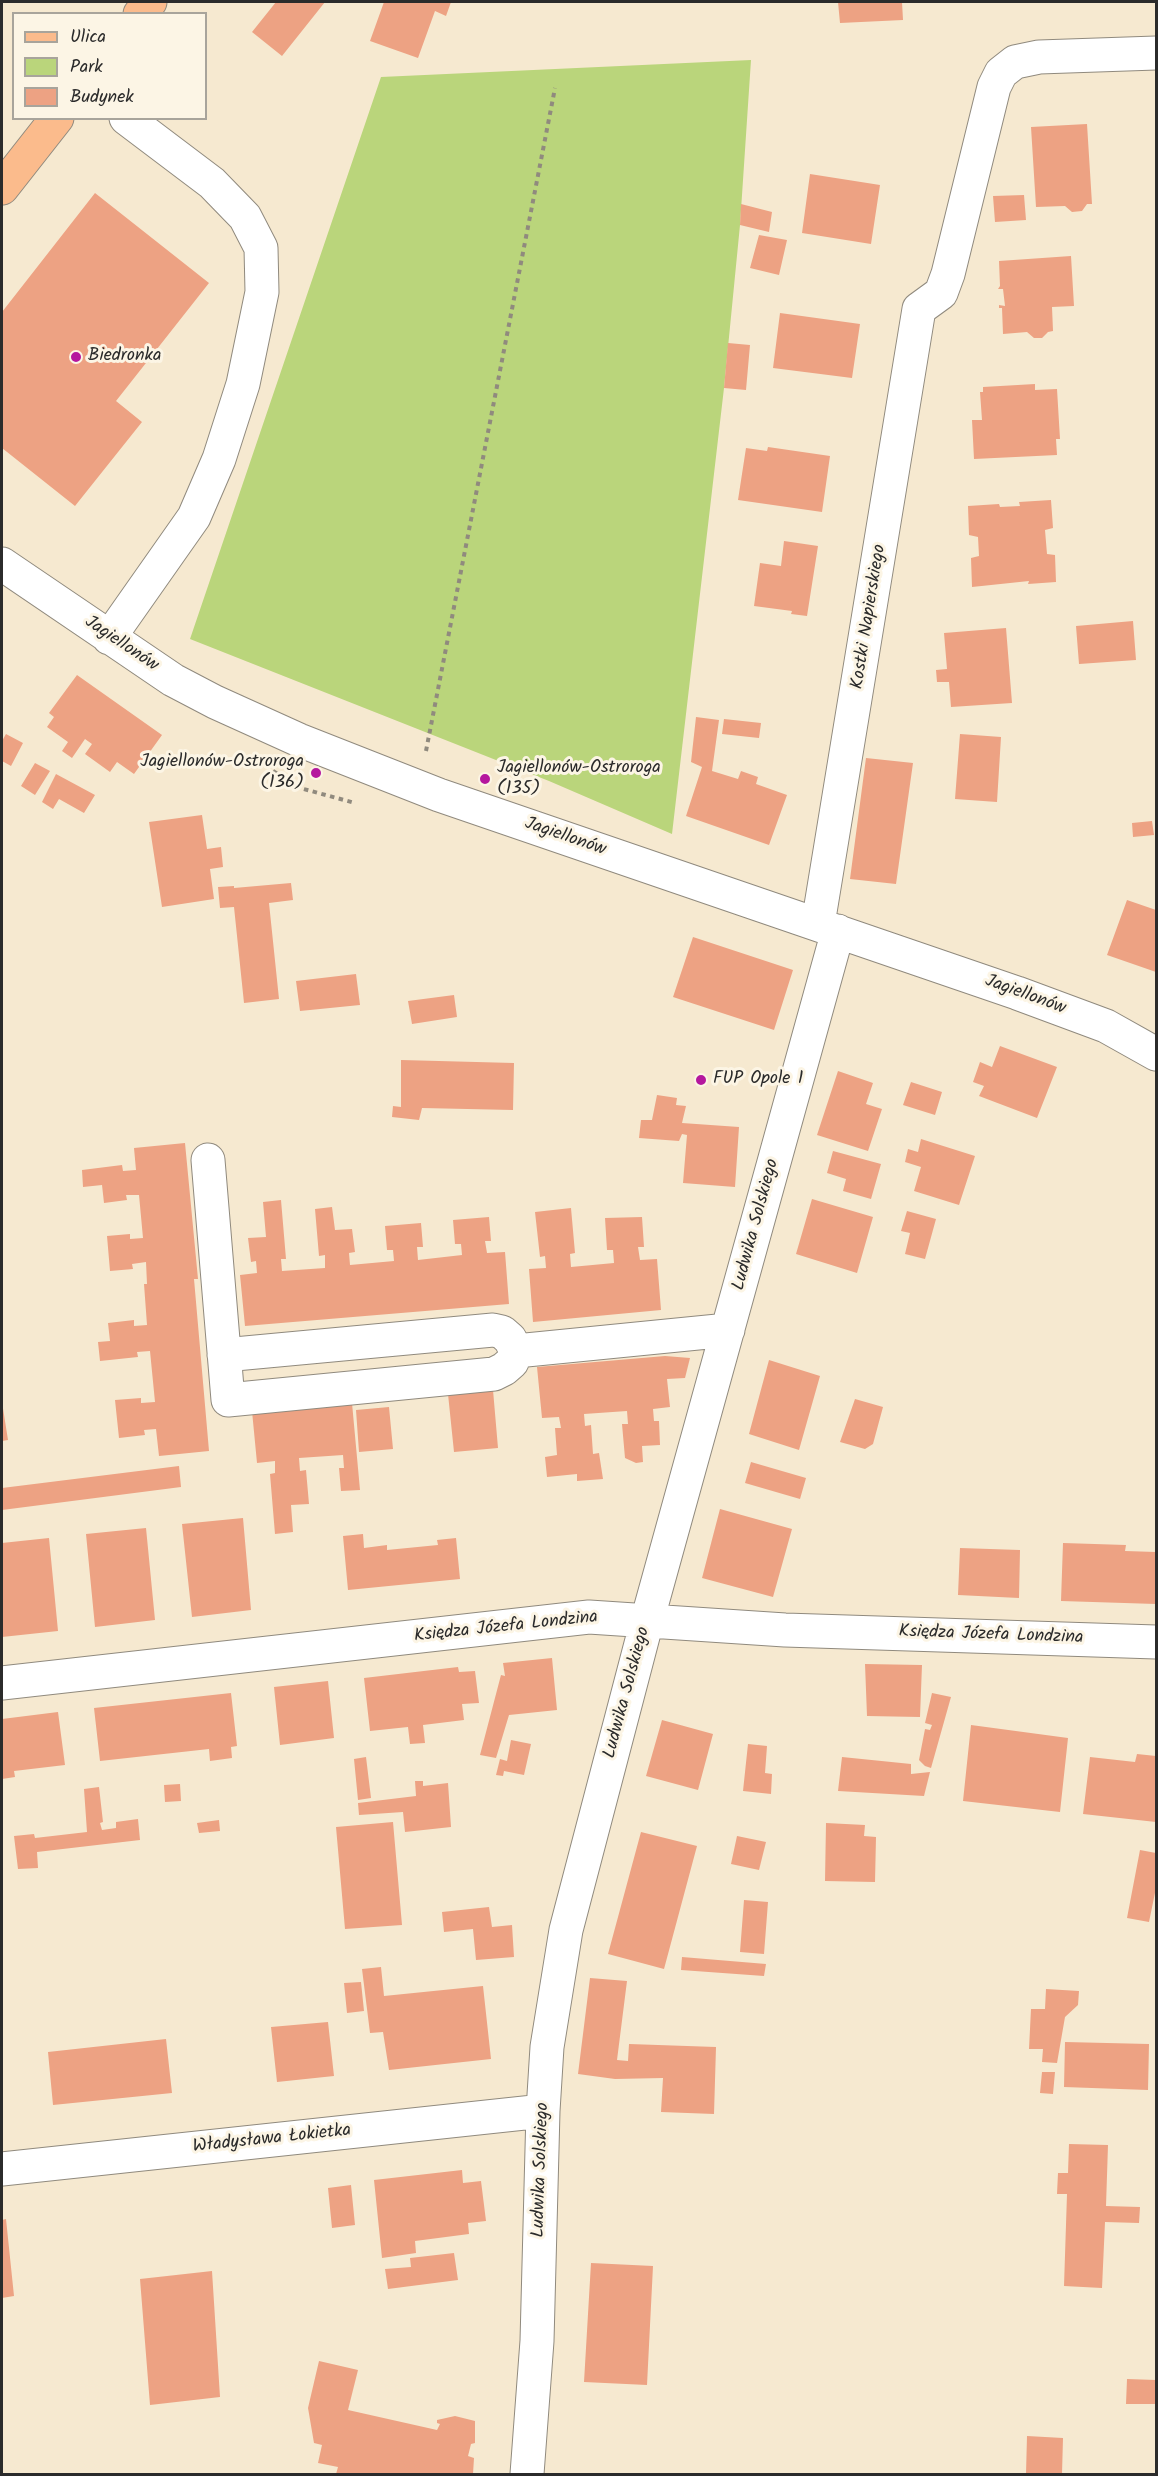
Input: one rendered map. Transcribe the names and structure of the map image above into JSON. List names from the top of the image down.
{
  "streets": {
    "street": [
      "Kostki Napierskiego",
      "Jagiellonów",
      "Ludwika Solskiego",
      "Księdza Józefa Londzina",
      "Władysława Łokietka"
    ]
  },
  "crossings": [
    ["Kostki Napierskiego", "Jagiellonów"],
    ["Kostki Napierskiego", "Ludwika Solskiego"],
    ["Jagiellonów", "Ludwika Solskiego"],
    ["Ludwika Solskiego", "Księdza Józefa Londzina"],
    ["Ludwika Solskiego", "Władysława Łokietka"]
  ],
  "places": [
    "Biedronka",
    "Jagiellonów-Ostroroga (136)",
    "Jagiellonów-Ostroroga (135)",
    "FUP Opole 1"
  ],
  "legend": ["Ulica", "Park", "Budynek"]
}
